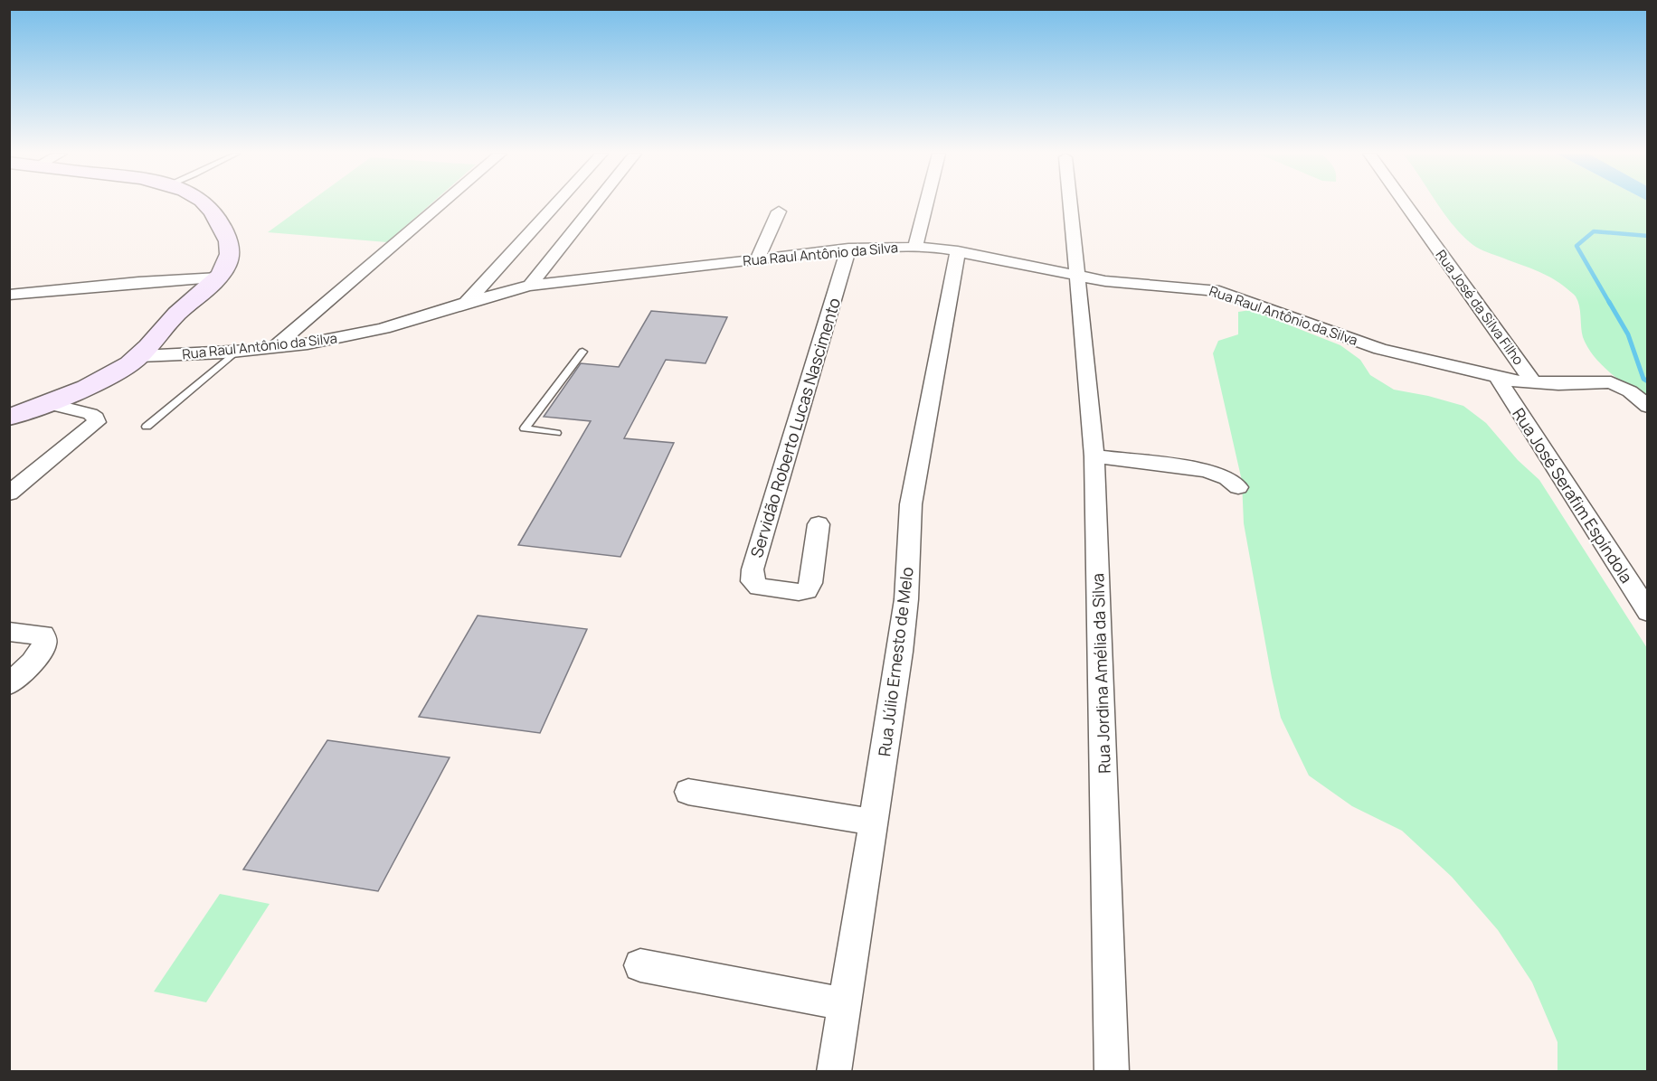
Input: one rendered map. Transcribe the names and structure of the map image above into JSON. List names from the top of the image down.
{
  "streets": {
    "street": [
      "Rua Raul Antônio da Silva",
      "Rua José da Silva Filho",
      "Servidão Roberto Lucas Nascimento",
      "Rua José Serafim Espíndola",
      "Rua Júlio Ernesto de Melo",
      "Rua Jordina Amélia da Silva"
    ]
  },
  "crossings": [
    ["Rua Raul Antônio da Silva", "Rua José da Silva Filho"],
    ["Rua Raul Antônio da Silva", "Servidão Roberto Lucas Nascimento"],
    ["Rua Raul Antônio da Silva", "Rua José Serafim Espíndola"],
    ["Rua Raul Antônio da Silva", "Rua Júlio Ernesto de Melo"],
    ["Rua Raul Antônio da Silva", "Rua Jordina Amélia da Silva"]
  ]
}
